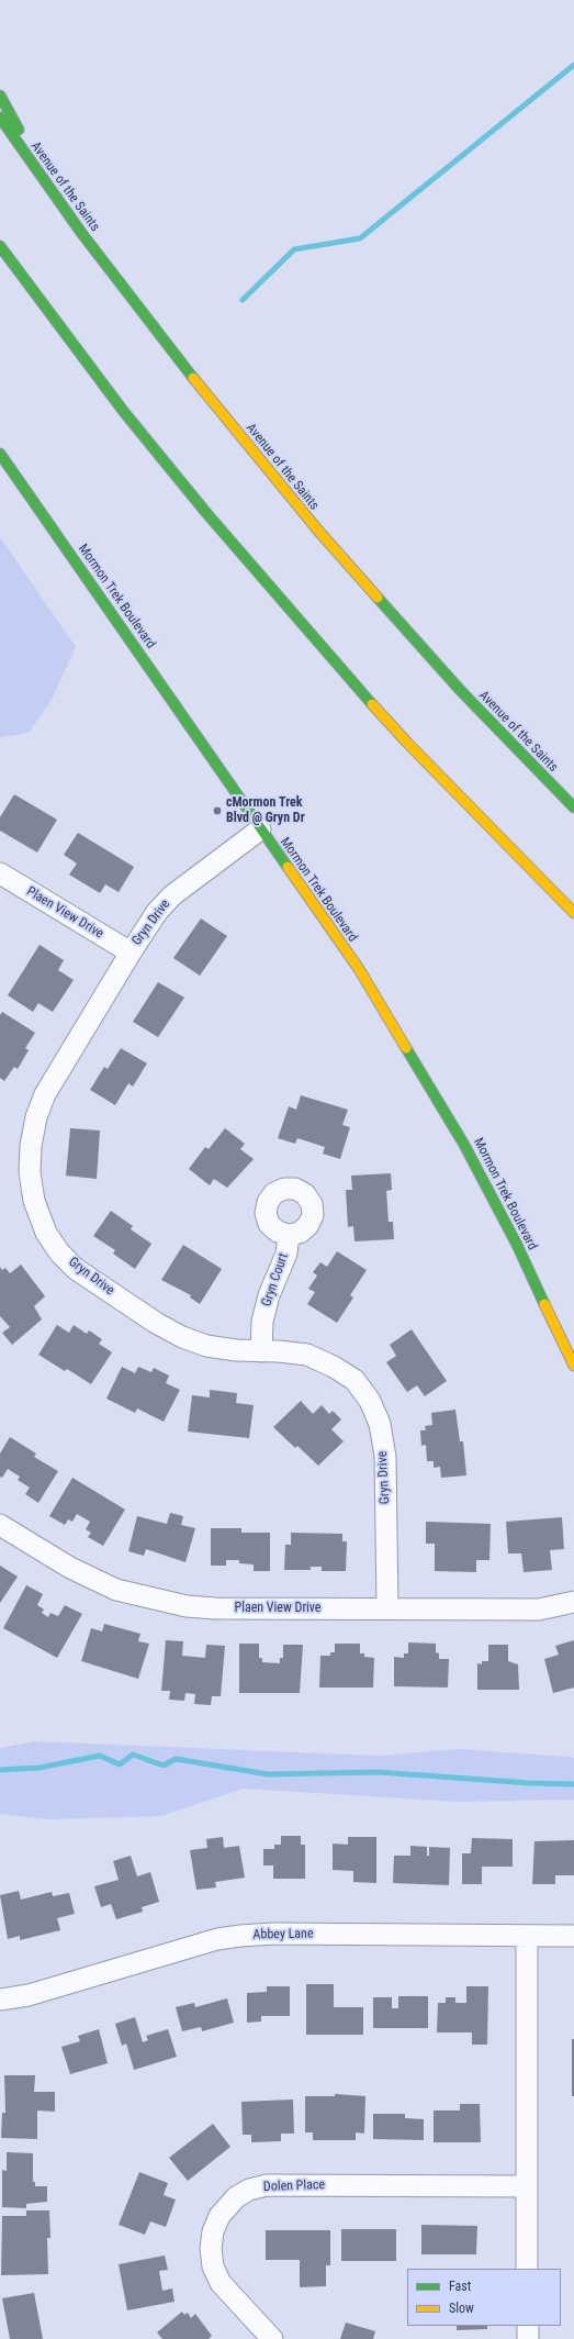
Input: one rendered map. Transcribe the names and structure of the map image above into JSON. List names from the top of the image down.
{
  "streets": {
    "main road": ["Avenue of the Saints", "Mormon Trek Boulevard"],
    "street": [
      "Plaen View Drive",
      "Gryn Drive",
      "Gryn Court",
      "Abbey Lane",
      "Dolen Place"
    ]
  },
  "crossings": [
    ["Mormon Trek Boulevard", "Gryn Drive"],
    ["Plaen View Drive", "Gryn Drive"],
    ["Gryn Drive", "Gryn Court"]
  ],
  "places": ["cMormon Trek Blvd @ Gryn Dr"],
  "legend": ["Fast", "Slow"]
}
